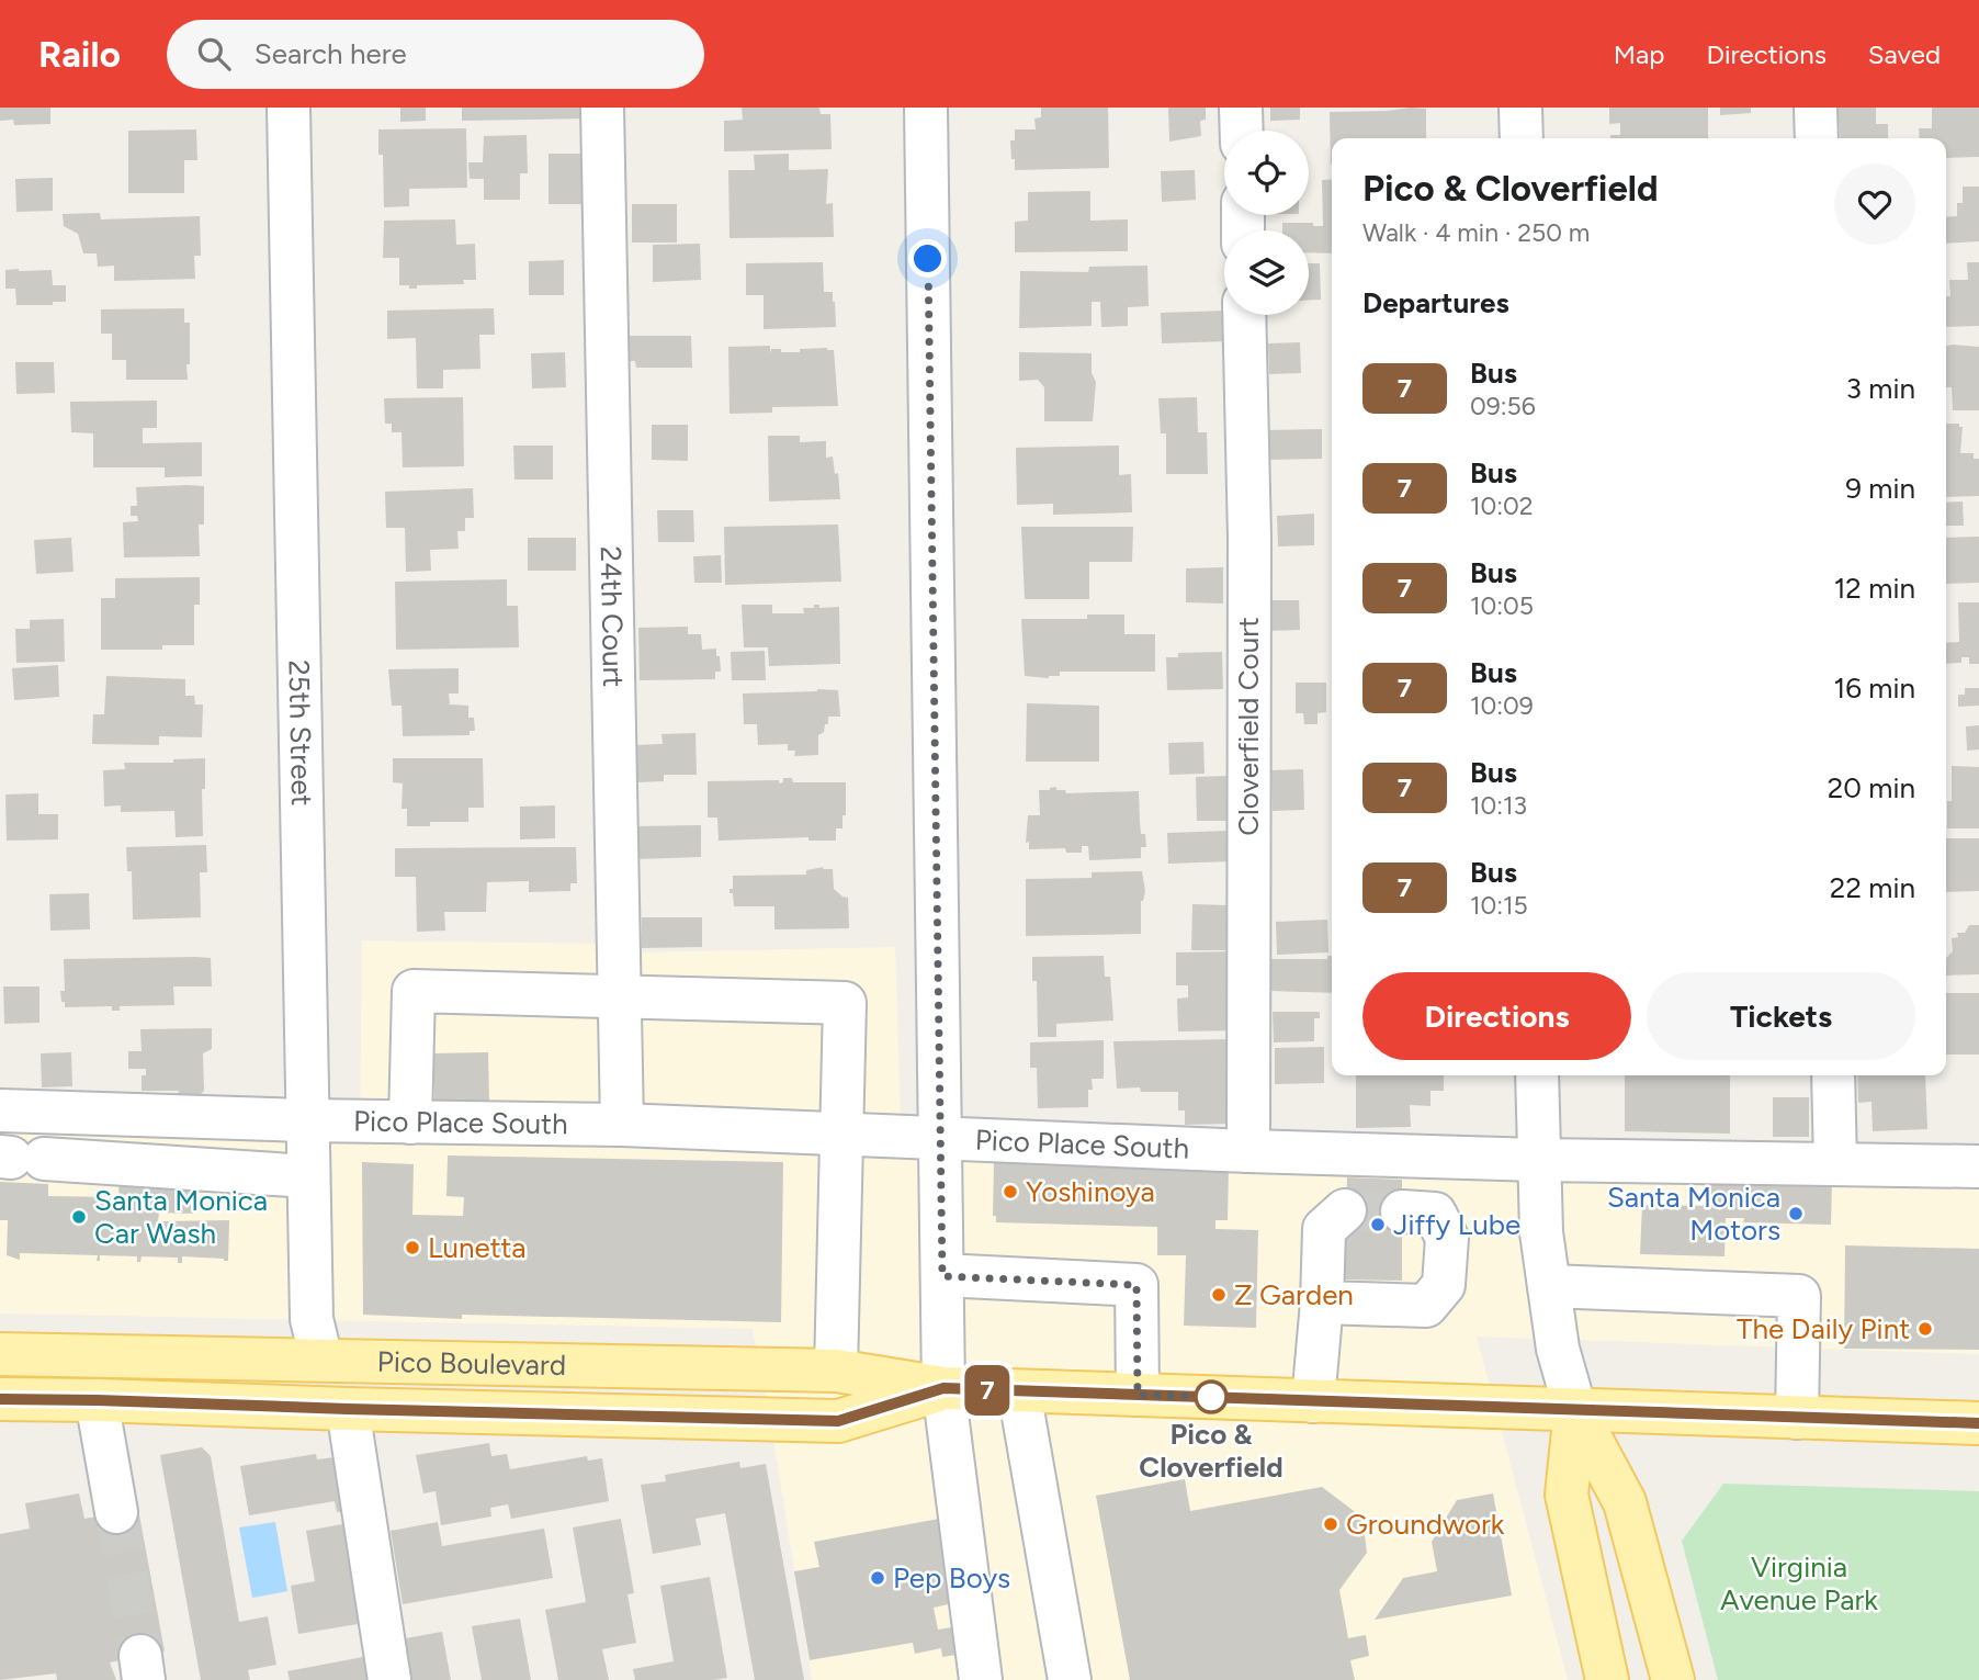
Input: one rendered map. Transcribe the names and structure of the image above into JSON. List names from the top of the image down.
{
  "streets": {
    "main road": ["Pico Boulevard"],
    "street": [
      "24th Court",
      "Cloverfield Court",
      "25th Street",
      "Pico Place South"
    ]
  },
  "crossings": [
    ["24th Court", "Pico Place South"],
    ["Cloverfield Court", "Pico Place South"],
    ["25th Street", "Pico Place South"],
    ["25th Street", "Pico Boulevard"]
  ],
  "parks": ["Virginia Avenue Park"],
  "places": [
    "Yoshinoya",
    "Santa Monica Motors",
    "Santa Monica Car Wash",
    "Jiffy Lube",
    "Lunetta",
    "Z Garden",
    "The Daily Pint",
    "Pico & Cloverfield",
    "Groundwork",
    "Pep Boys"
  ],
  "lines": ["bus line 7"],
  "page": {
    "header": "Railo",
    "search": "Search here",
    "nav": ["Map", "Directions", "Saved"],
    "on_map": "7",
    "heading": [
      ["Pico & Cloverfield", "Walk · 4 min · 250 m"],
      "Departures"
    ],
    "list": [
      {
        "mark": "7",
        "name": "Bus",
        "note": "09:56",
        "value": "3 min"
      },
      {
        "mark": "7",
        "name": "Bus",
        "note": "10:02",
        "value": "9 min"
      },
      {
        "mark": "7",
        "name": "Bus",
        "note": "10:05",
        "value": "12 min"
      },
      {
        "mark": "7",
        "name": "Bus",
        "note": "10:09",
        "value": "16 min"
      },
      {
        "mark": "7",
        "name": "Bus",
        "note": "10:13",
        "value": "20 min"
      },
      {
        "mark": "7",
        "name": "Bus",
        "note": "10:15",
        "value": "22 min"
      }
    ],
    "buttons": ["Directions", "Tickets"]
  }
}
